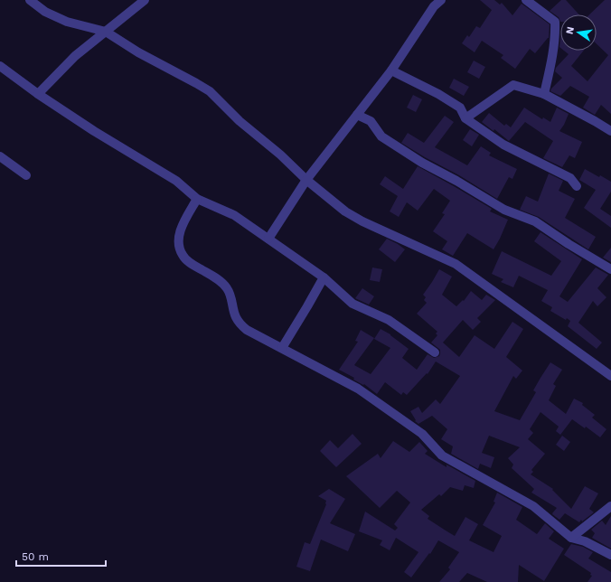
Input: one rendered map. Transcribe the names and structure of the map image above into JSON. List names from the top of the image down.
{
  "scale_bar": "50 m",
  "north": "left"
}
